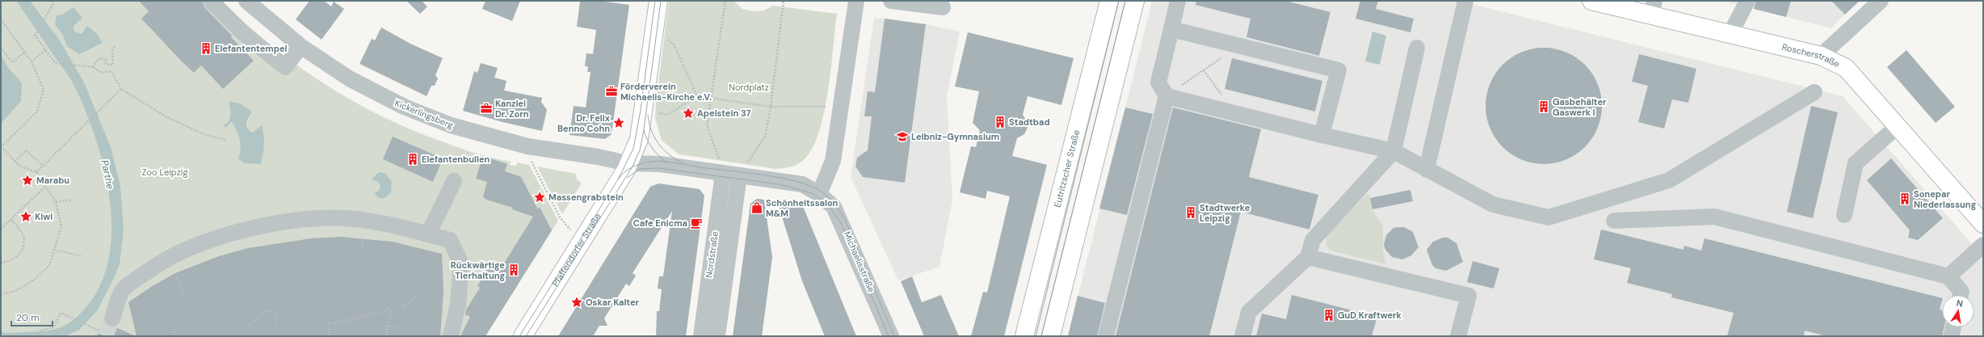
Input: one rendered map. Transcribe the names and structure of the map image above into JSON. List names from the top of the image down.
{
  "streets": {
    "main road": ["Roscherstraße", "Eutritzscher Straße", "Pfaffendorfer Straße"],
    "street": ["Kickerlingsberg", "Nordstraße", "Michaelisstraße"]
  },
  "crossings": [
    ["Kickerlingsberg", "Pfaffendorfer Straße"]
  ],
  "water": ["Parthe"],
  "parks": ["Nordplatz", "Zoo Leipzig"],
  "places": {
    "building": [
      "Elefantentempel",
      "Gasbehälter Gaswerk I",
      "Stadtbad",
      "Elefantenbullen",
      "Sonepar Niederlassung",
      "Stadtwerke Leipzig",
      "Rückwärtige Tierhaltung",
      "GuD Kraftwerk"
    ],
    "office": ["Förderverein Michaelis-Kirche e.V.", "Kanzlei Dr. Zorn"],
    "place": [
      "Apelstein 37",
      "Dr. Felix Benno Cohn",
      "Marabu",
      "Massengrabstein",
      "Kiwi",
      "Oskar Kalter"
    ],
    "school or university": ["Leibniz-Gymnasium"],
    "shop": ["Schönheitssalon M&M"],
    "cafe": ["Cafe Enicma"]
  },
  "scale_bar": "20 m",
  "north": "top"
}
